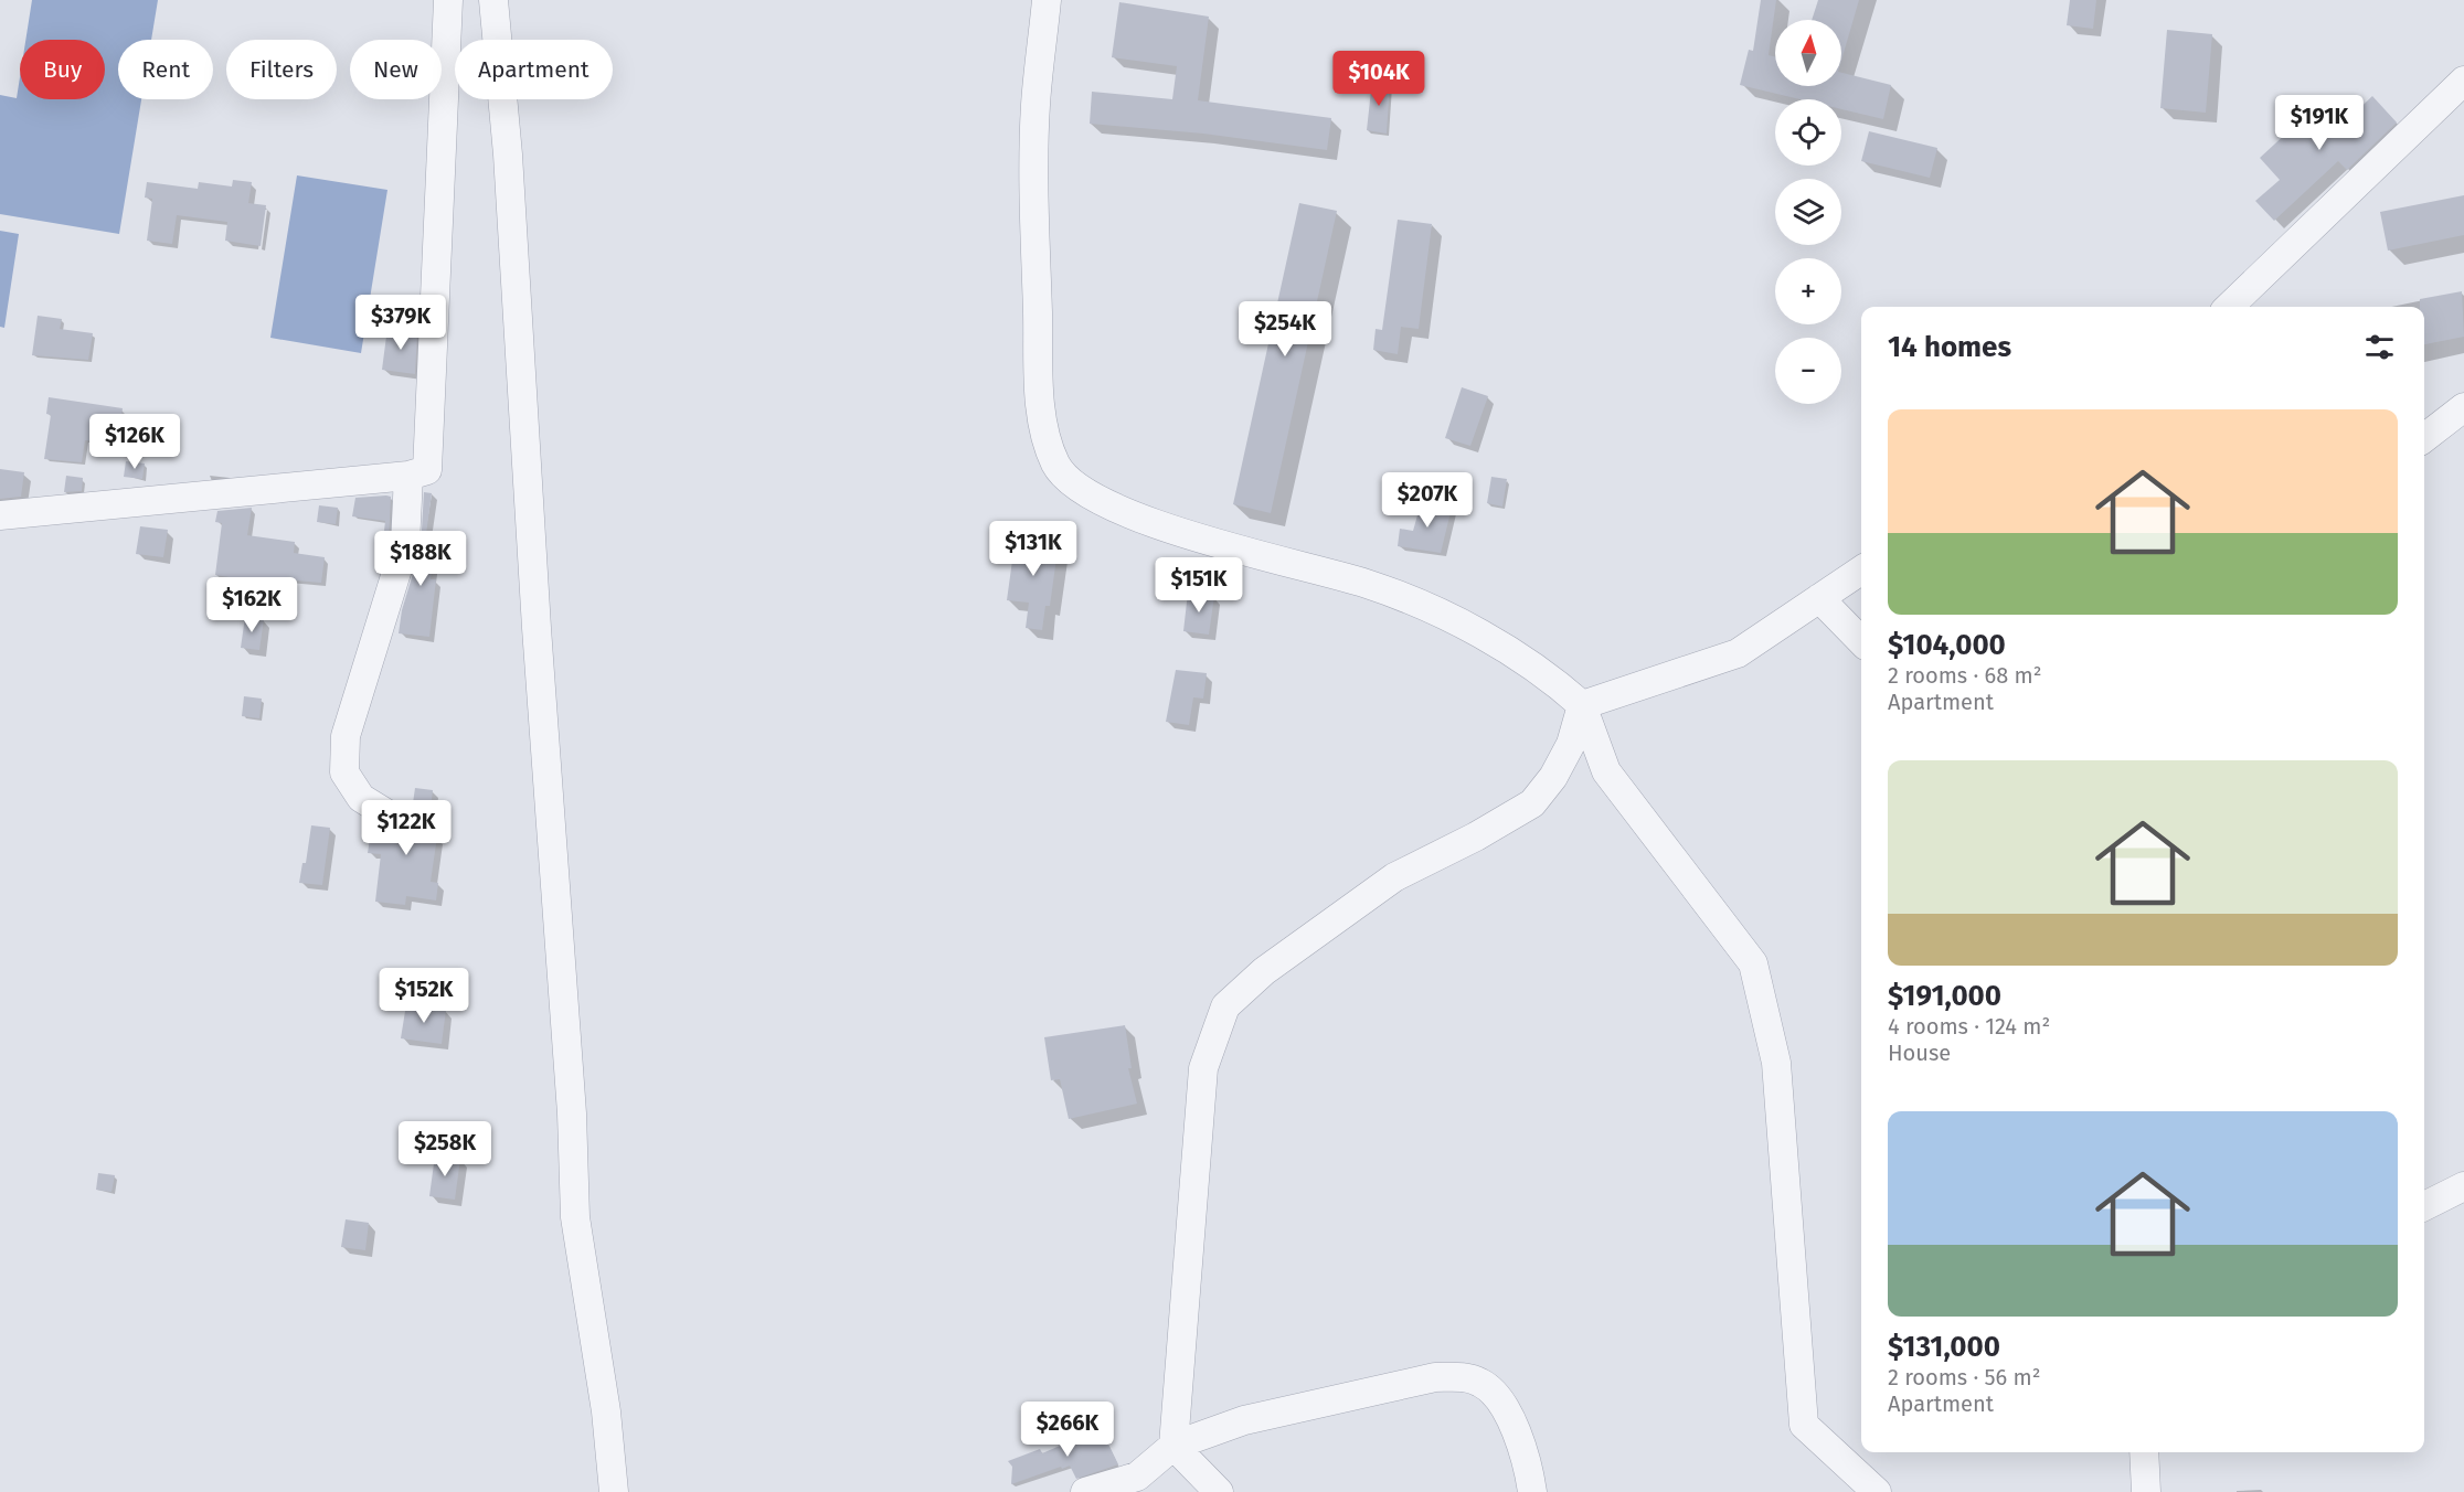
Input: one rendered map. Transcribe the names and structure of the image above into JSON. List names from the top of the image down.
{
  "north": "top",
  "page": {
    "map_buttons": ["+", "−"],
    "chip": [
      "Buy",
      "Rent",
      "Filters",
      "New",
      "Apartment"
    ],
    "price": [
      "$104K",
      "$191K",
      "$379K",
      "$254K",
      "$126K",
      "$207K",
      "$131K",
      "$188K",
      "$151K",
      "$162K",
      "$122K",
      "$152K",
      "$258K",
      "$266K"
    ],
    "heading": "14 homes",
    "list": [
      {
        "name": "$104,000",
        "note": "2 rooms · 68 m² · Apartment"
      },
      {
        "name": "$191,000",
        "note": "4 rooms · 124 m² · House"
      },
      {
        "name": "$131,000",
        "note": "2 rooms · 56 m² · Apartment"
      }
    ]
  }
}
